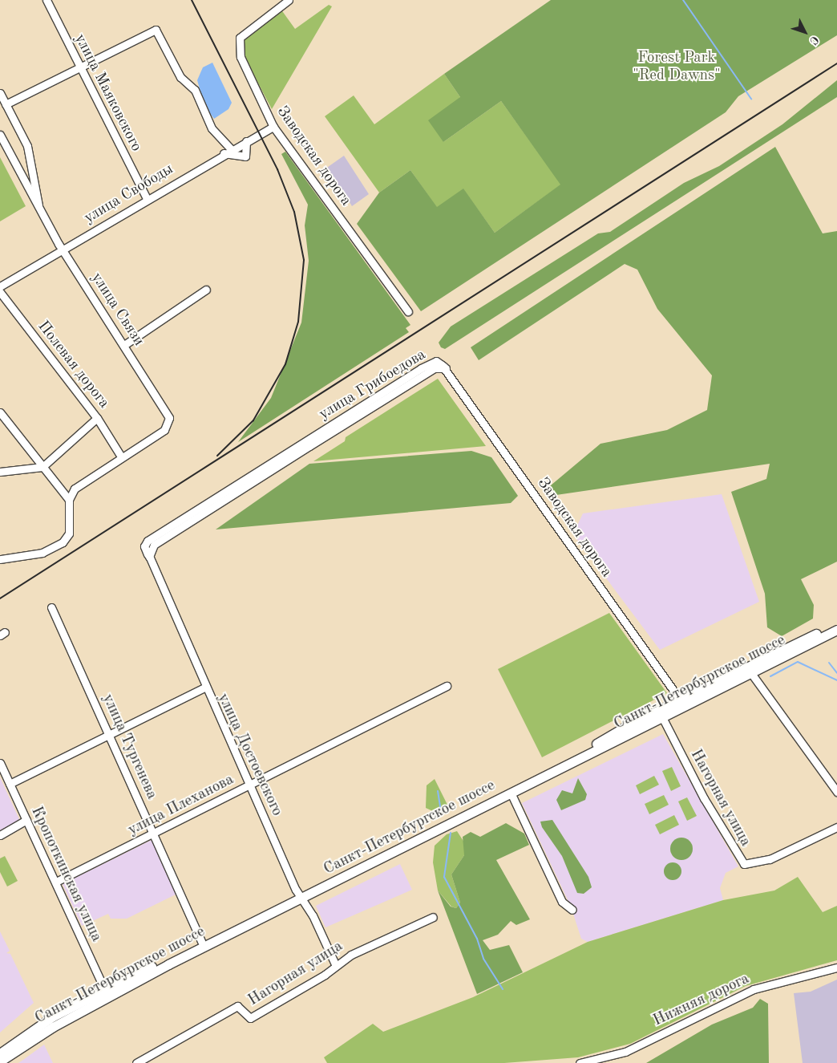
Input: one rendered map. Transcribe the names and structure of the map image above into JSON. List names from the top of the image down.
{
  "streets": {
    "main road": ["Санкт-Петербургское шоссе"],
    "street": [
      "улица Маяковского",
      "Заводская дорога",
      "улица Свободы",
      "улица Связи",
      "Полевая дорога",
      "улица Грибоедова",
      "улица Тургенева",
      "улица Достоевского",
      "Нагорная улица",
      "улица Плеханова",
      "Кропоткинская улица",
      "Нижняя дорога"
    ]
  },
  "crossings": [
    ["улица Маяковского", "улица Свободы"],
    ["Заводская дорога", "улица Свободы"],
    ["Заводская дорога", "улица Грибоедова"],
    ["Заводская дорога", "Санкт-Петербургское шоссе"],
    ["улица Свободы", "улица Связи"],
    ["улица Связи", "Полевая дорога"],
    ["улица Грибоедова", "улица Достоевского"],
    ["Санкт-Петербургское шоссе", "улица Тургенева"],
    ["Санкт-Петербургское шоссе", "улица Достоевского"],
    ["Санкт-Петербургское шоссе", "Нагорная улица"],
    ["Санкт-Петербургское шоссе", "Кропоткинская улица"],
    ["улица Тургенева", "улица Плеханова"],
    ["улица Достоевского", "Нагорная улица"],
    ["улица Достоевского", "улица Плеханова"],
    ["улица Плеханова", "Кропоткинская улица"]
  ],
  "parks": ["Forest Park \"Red Dawns\""],
  "north": "bottom right"
}
